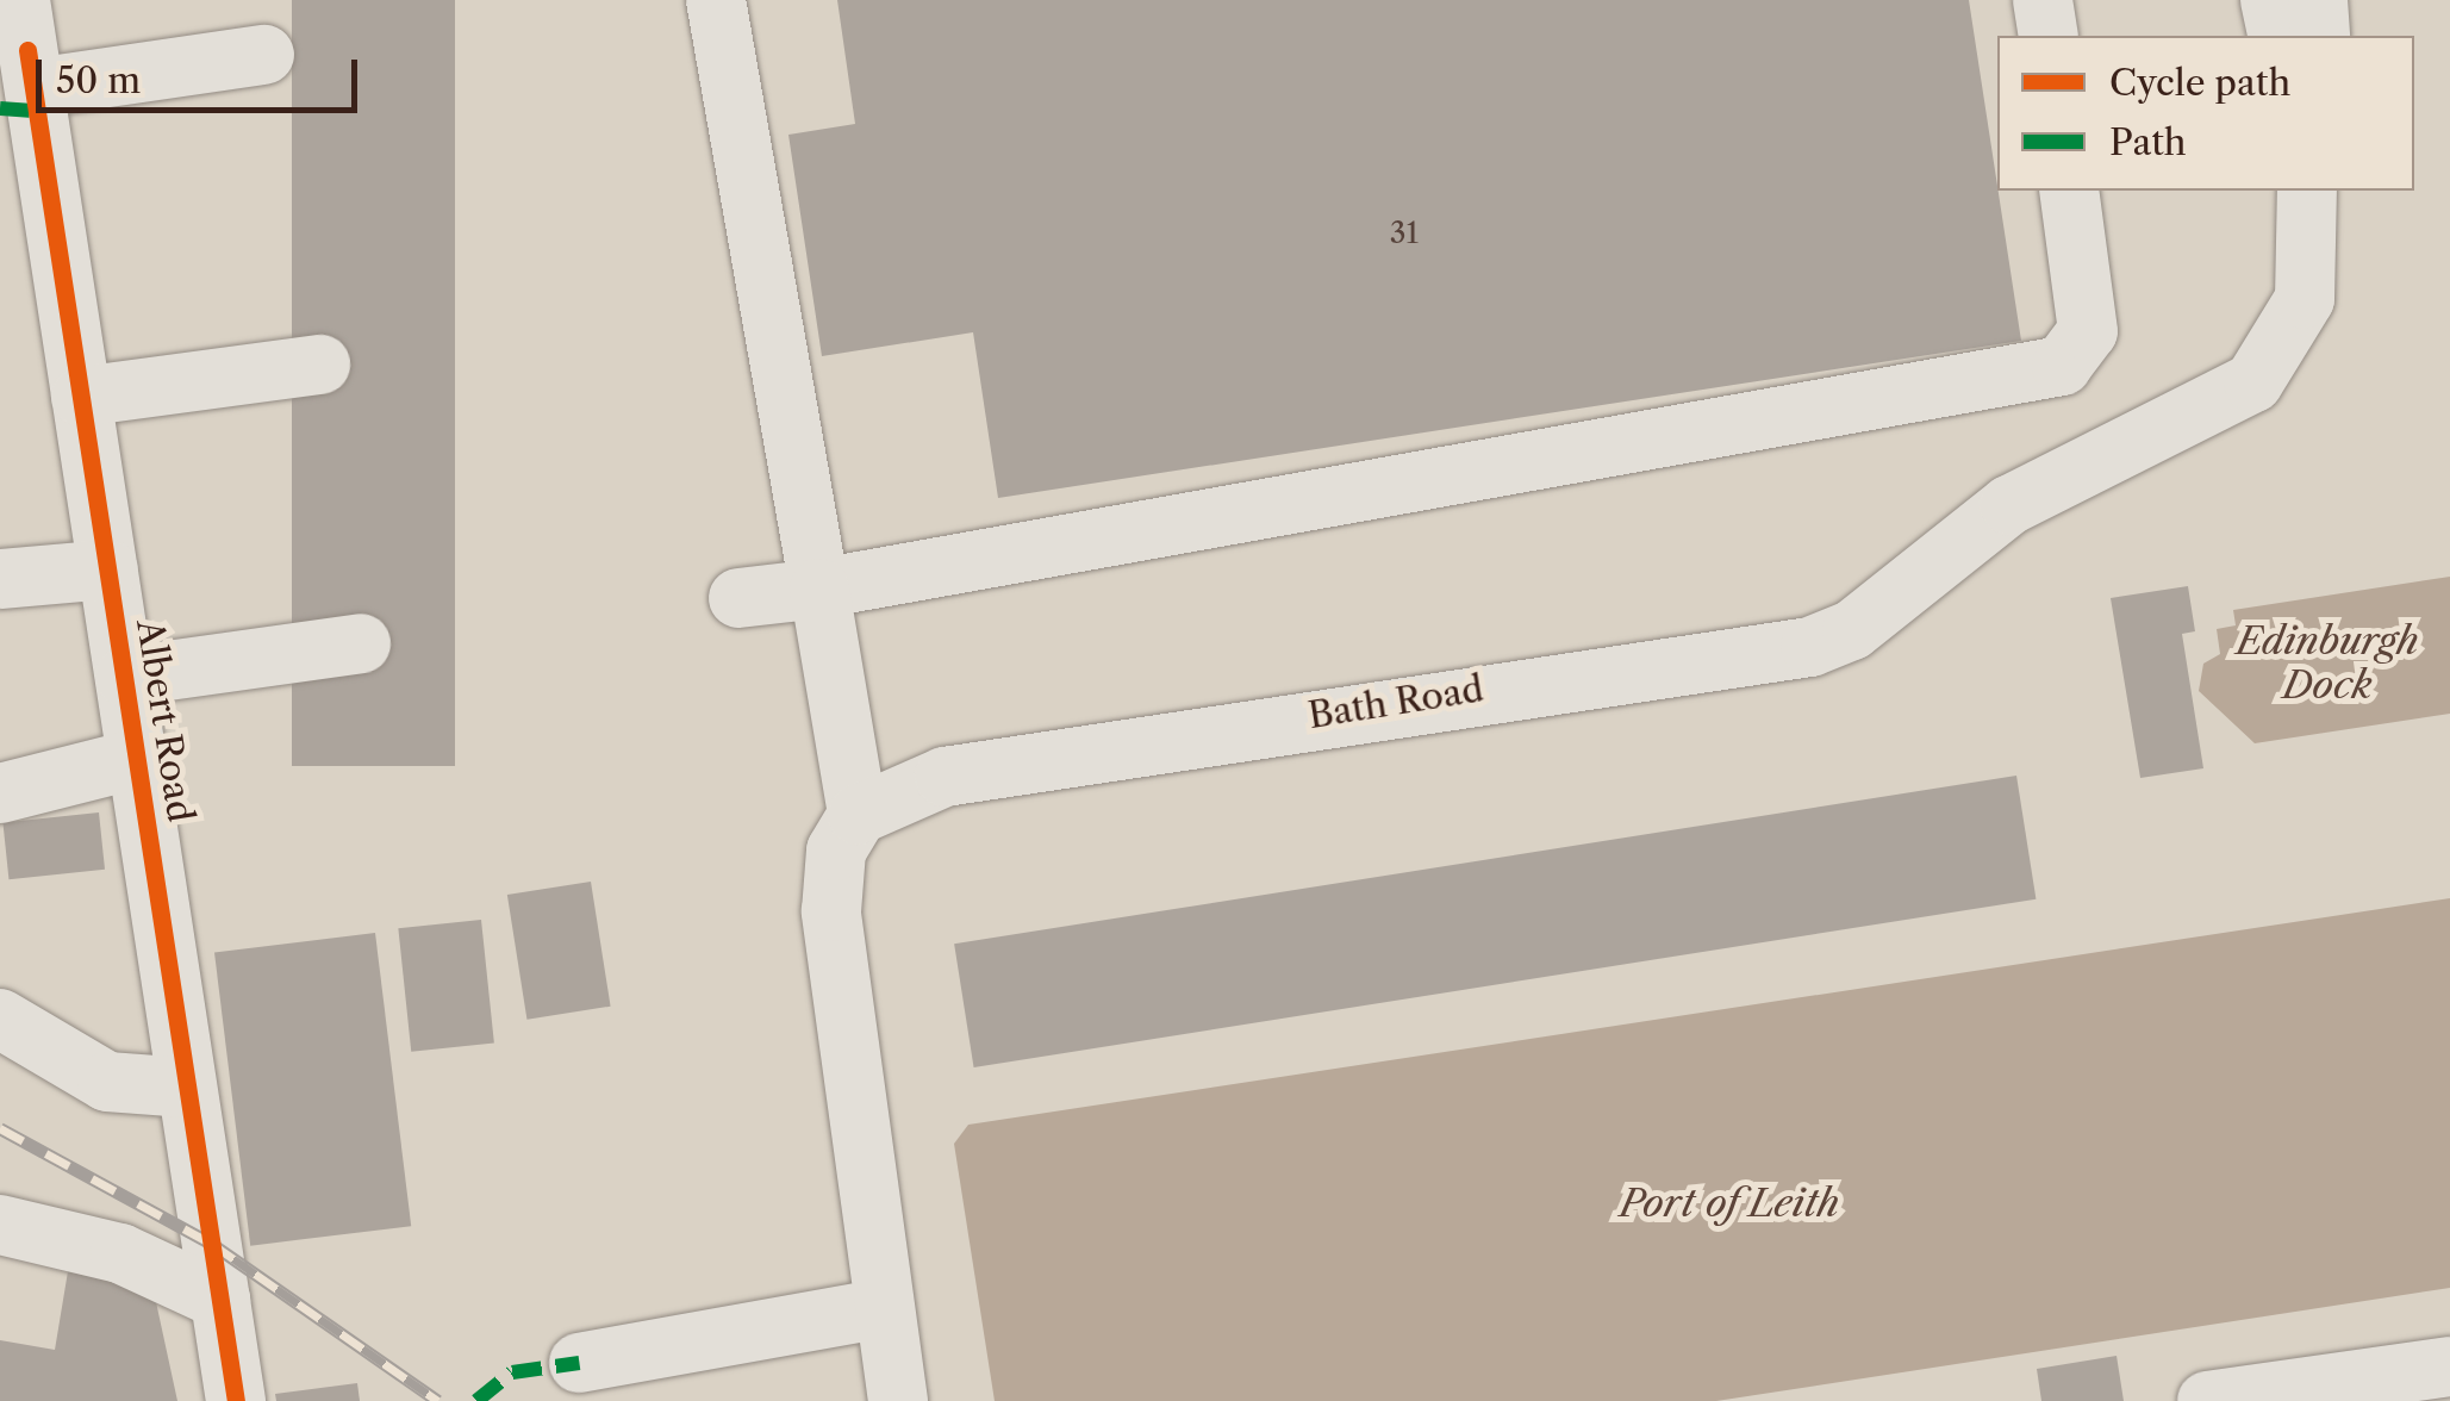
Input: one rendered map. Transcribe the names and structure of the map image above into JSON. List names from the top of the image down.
{
  "streets": {
    "street": ["Bath Road", "Albert Road"]
  },
  "water": ["Edinburgh Dock", "Port of Leith"],
  "house_numbers": ["31"],
  "legend": ["Cycle path", "Path"],
  "scale_bar": "50 m"
}
